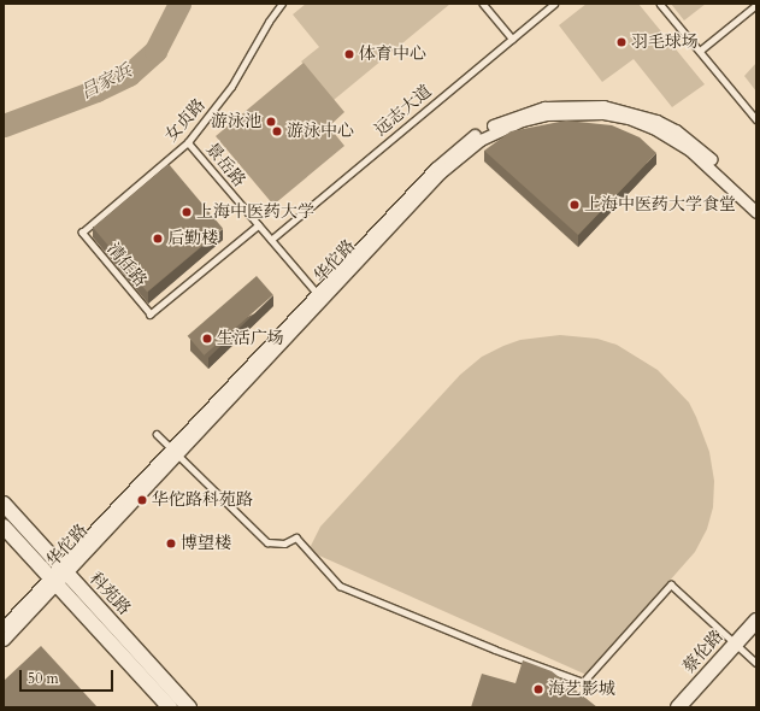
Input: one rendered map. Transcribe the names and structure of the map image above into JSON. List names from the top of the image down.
{
  "streets": {
    "street": ["华佗路", "科苑路", "蔡伦路"],
    "lane": [
      "远志大道",
      "女贞路",
      "景岳路",
      "清任路"
    ]
  },
  "crossings": [
    ["远志大道", "景岳路"],
    ["女贞路", "景岳路"],
    ["女贞路", "清任路"],
    ["景岳路", "华佗路"],
    ["景岳路", "清任路"],
    ["华佗路", "科苑路"]
  ],
  "water": ["吕家浜"],
  "places": [
    "羽毛球场",
    "体育中心",
    "游泳池",
    "游泳中心",
    "上海中医药大学食堂",
    "上海中医药大学",
    "后勤楼",
    "生活广场",
    "华佗路科苑路",
    "博望楼",
    "海艺影城"
  ],
  "scale_bar": "50 m"
}
